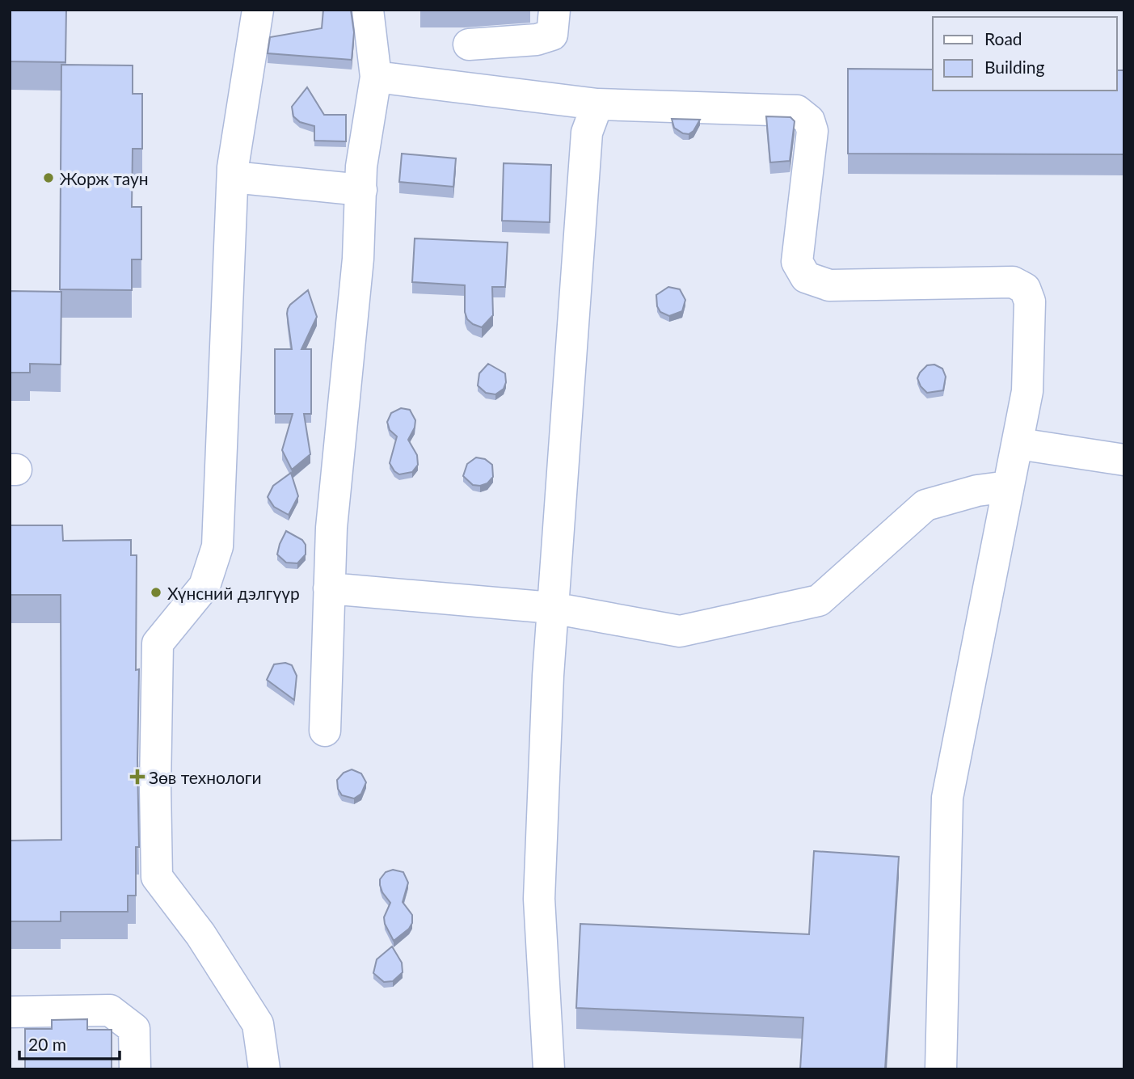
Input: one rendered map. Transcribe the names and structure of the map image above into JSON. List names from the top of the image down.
{
  "places": {
    "other": ["Жорж таун", "Хүнсний дэлгүүр"],
    "health": ["Зөв технологи"]
  },
  "legend": ["Road", "Building"],
  "scale_bar": "20 m"
}
